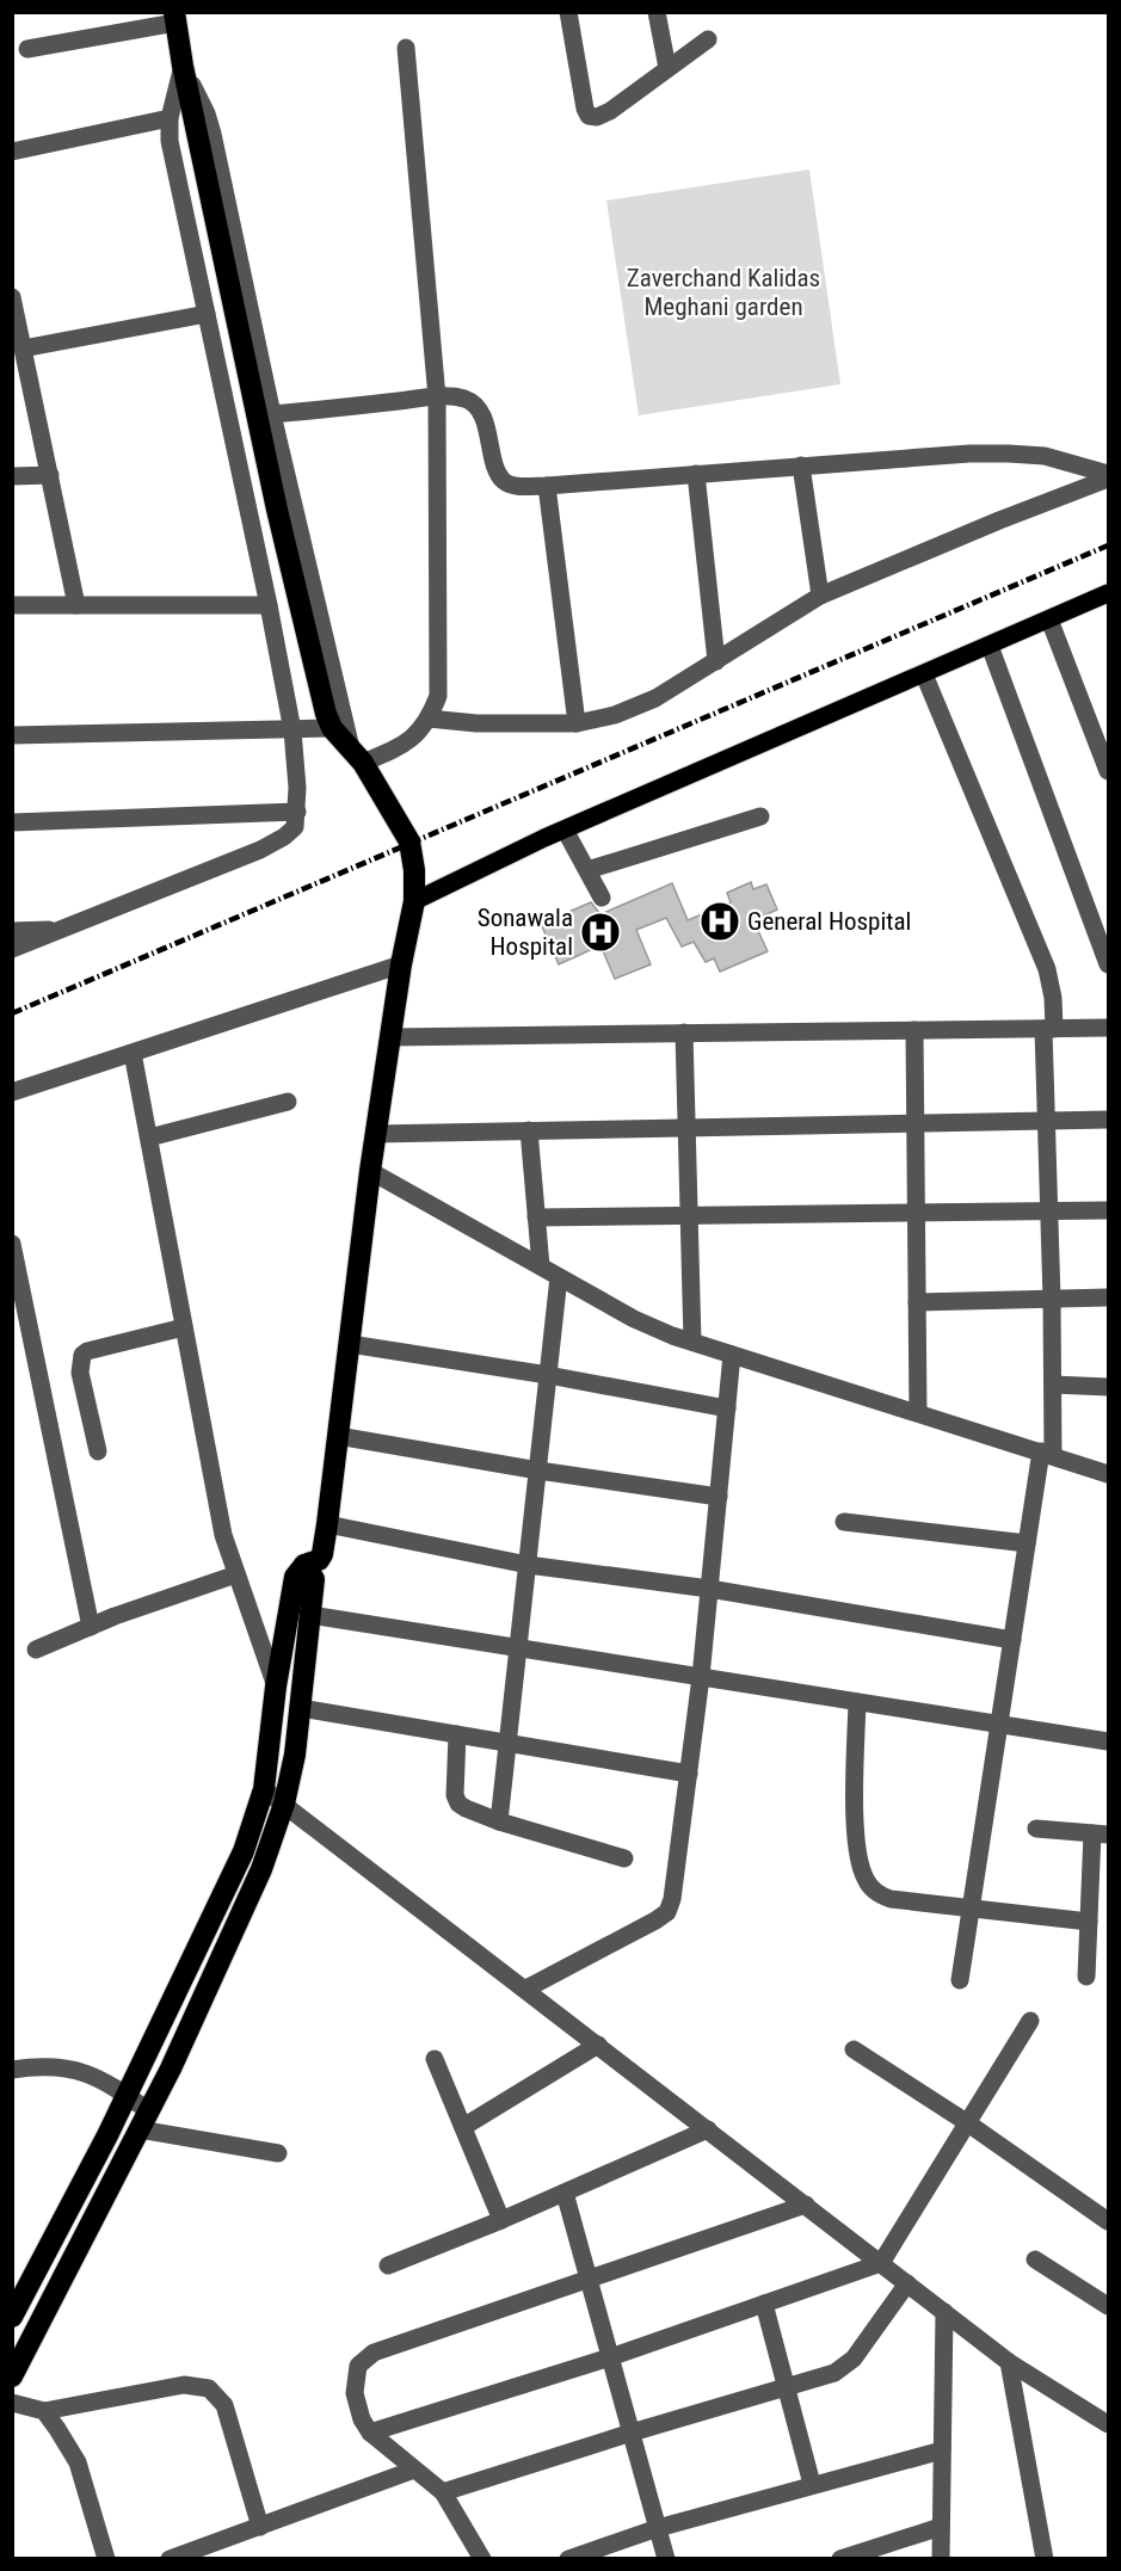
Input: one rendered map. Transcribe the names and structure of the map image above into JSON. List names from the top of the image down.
{
  "parks": ["Zaverchand Kalidas Meghani garden"],
  "places": {
    "hospital": ["General Hospital", "Sonawala Hospital"]
  }
}
